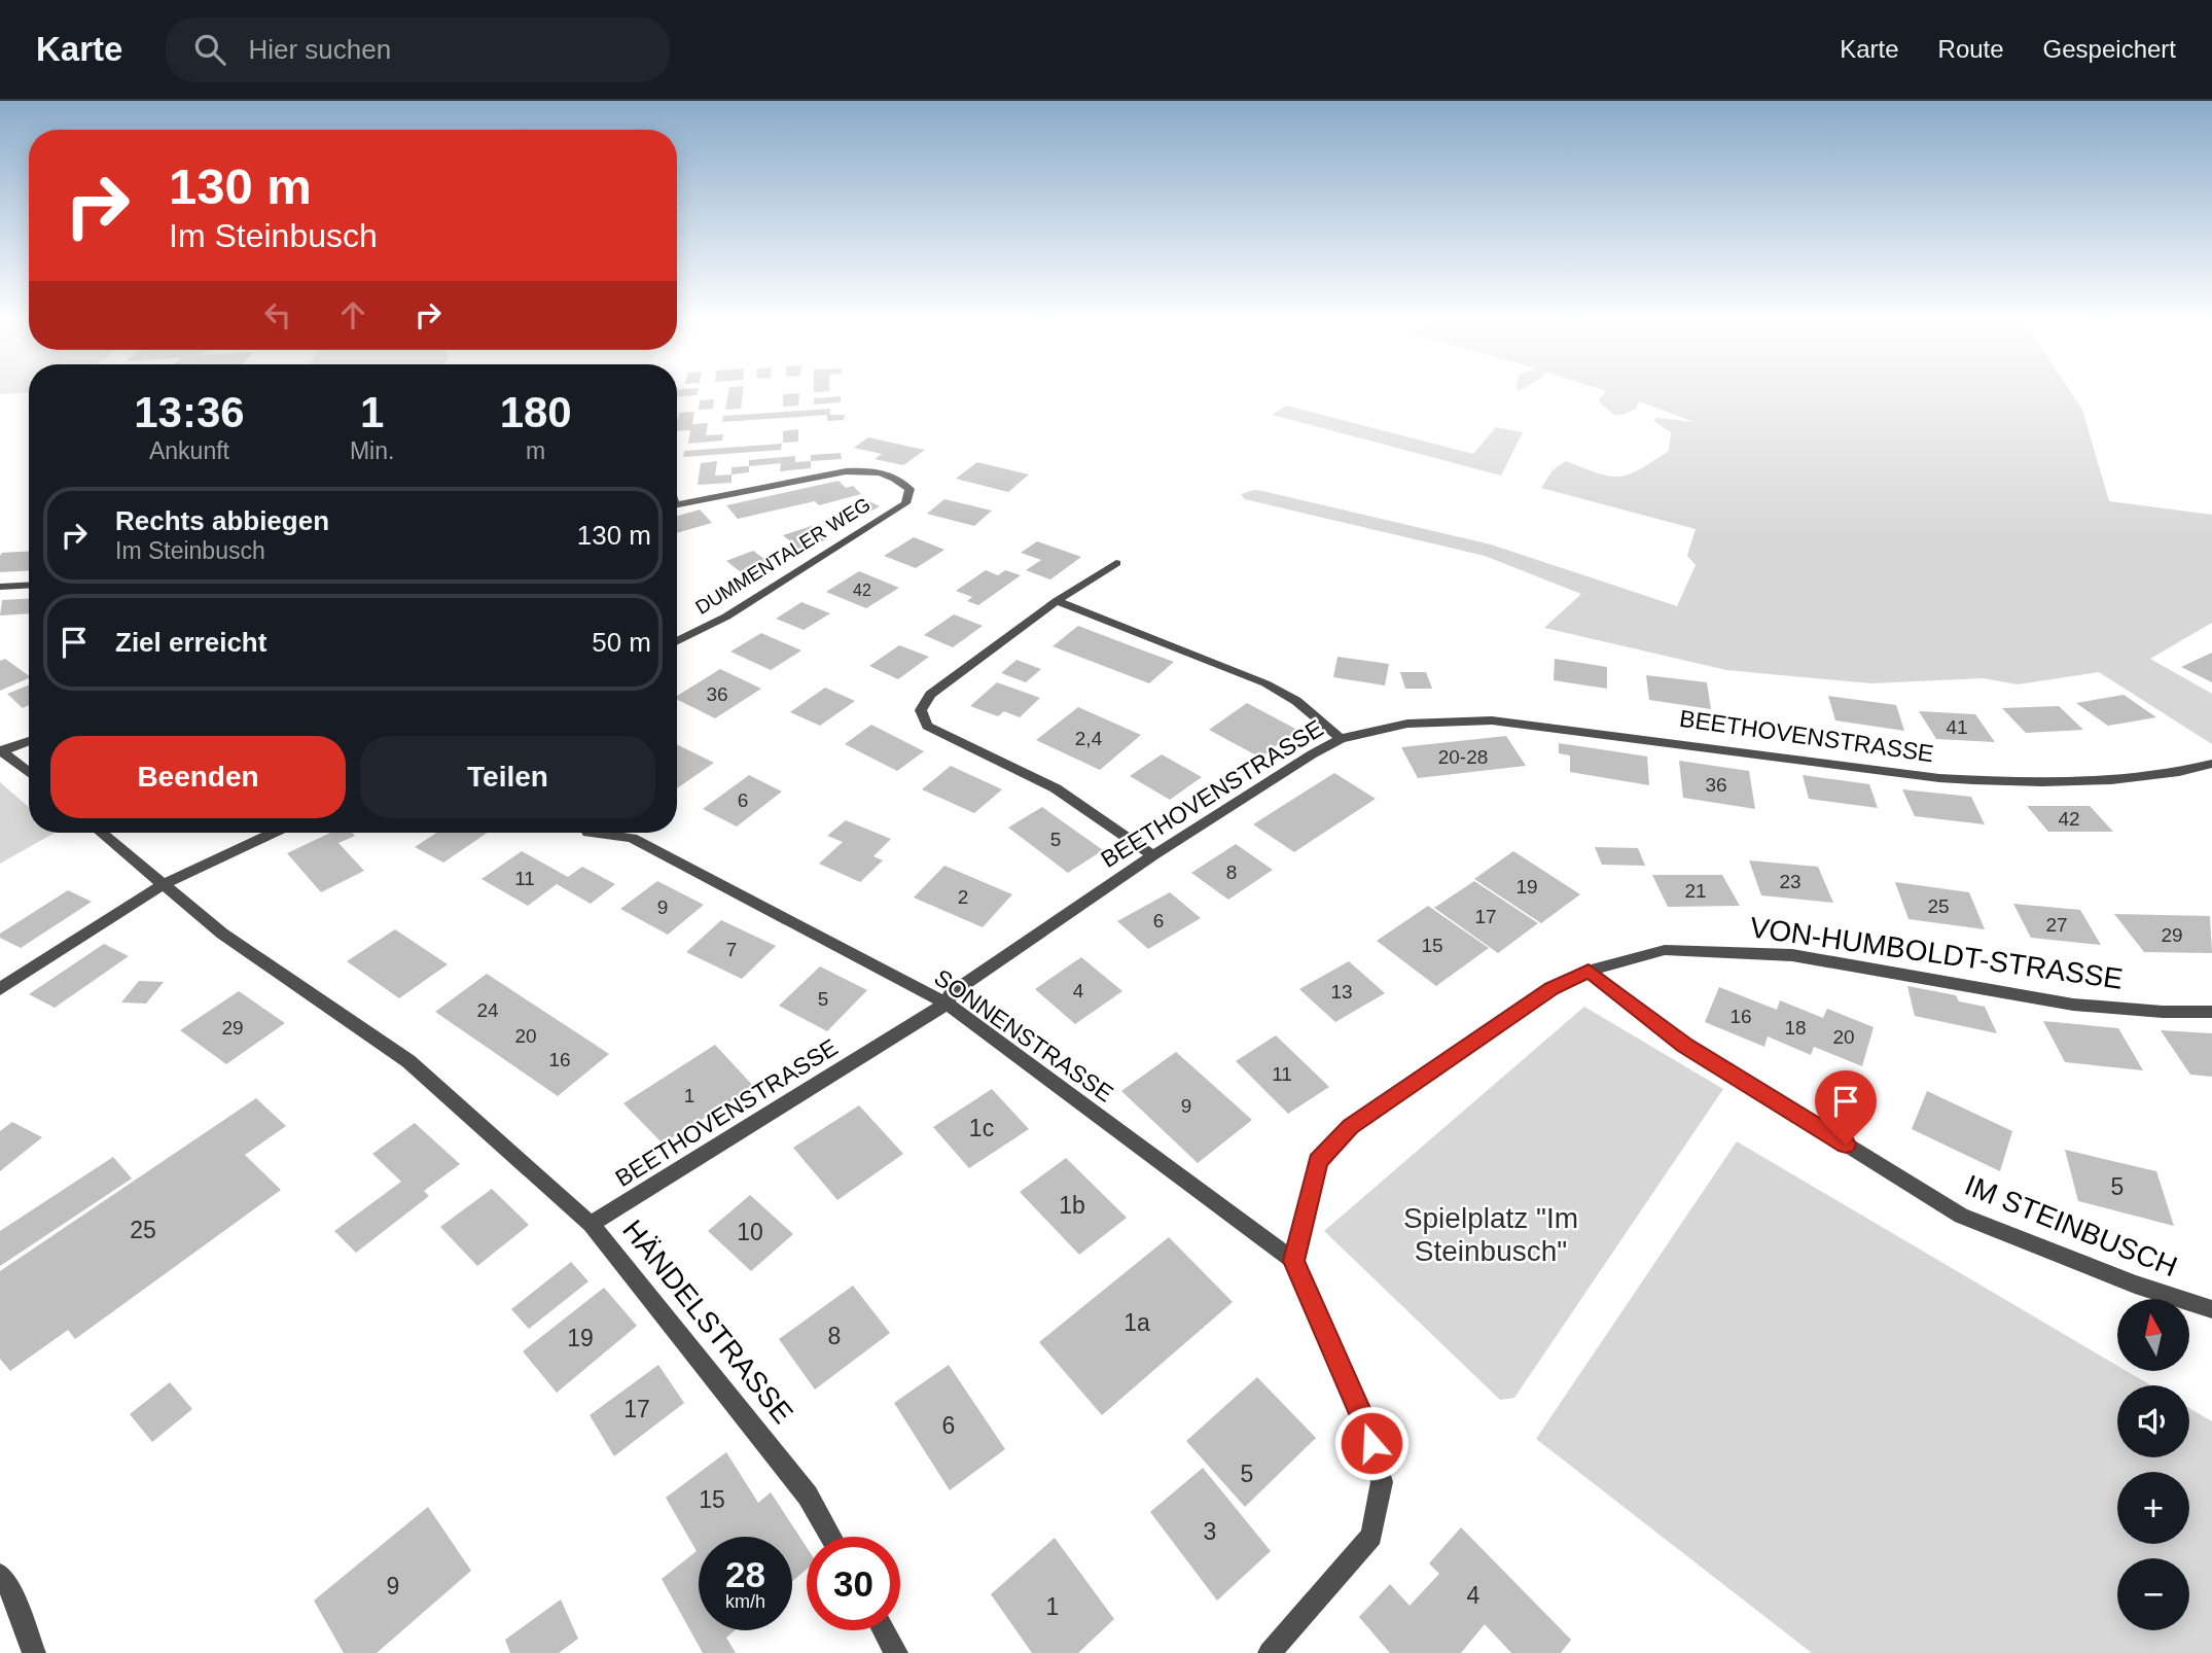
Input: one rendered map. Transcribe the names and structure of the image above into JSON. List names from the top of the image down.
{
  "streets": {
    "street": [
      "DUMMENTALER WEG",
      "BEETHOVENSTRASSE",
      "VON-HUMBOLDT-STRASSE",
      "SONNENSTRASSE",
      "IM STEINBUSCH",
      "HÄNDELSTRASSE"
    ]
  },
  "crossings": [
    ["BEETHOVENSTRASSE", "SONNENSTRASSE"],
    ["BEETHOVENSTRASSE", "HÄNDELSTRASSE"],
    ["VON-HUMBOLDT-STRASSE", "SONNENSTRASSE"],
    ["VON-HUMBOLDT-STRASSE", "IM STEINBUSCH"]
  ],
  "parks": ["Spielplatz \"Im Steinbusch\""],
  "house_numbers": [
    "42",
    "36",
    "41",
    "2,4",
    "20-28",
    "36",
    "6",
    "42",
    "5",
    "8",
    "11",
    "23",
    "19",
    "21",
    "2",
    "25",
    "9",
    "17",
    "6",
    "27",
    "29",
    "15",
    "7",
    "4",
    "13",
    "5",
    "24",
    "16",
    "29",
    "18",
    "20",
    "20",
    "16",
    "11",
    "1",
    "9",
    "1c",
    "5",
    "1b",
    "25",
    "10",
    "1a",
    "8",
    "19",
    "17",
    "6",
    "5",
    "15",
    "3",
    "9",
    "4",
    "1"
  ],
  "north": "top",
  "page": {
    "header": "Karte",
    "search": "Hier suchen",
    "nav": ["Karte", "Route", "Gespeichert"],
    "turn": ["130 m", "Im Steinbusch"],
    "eta": [
      "13:36",
      "Ankunft",
      "1",
      "Min.",
      "180",
      "m"
    ],
    "list": [
      {
        "name": "Rechts abbiegen",
        "note": "Im Steinbusch",
        "value": "130 m"
      },
      {
        "name": "Ziel erreicht",
        "value": "50 m"
      }
    ],
    "buttons": ["Beenden", "Teilen"],
    "map_buttons": ["+", "−"],
    "speed": "28 km/h",
    "limit": "30"
  }
}
